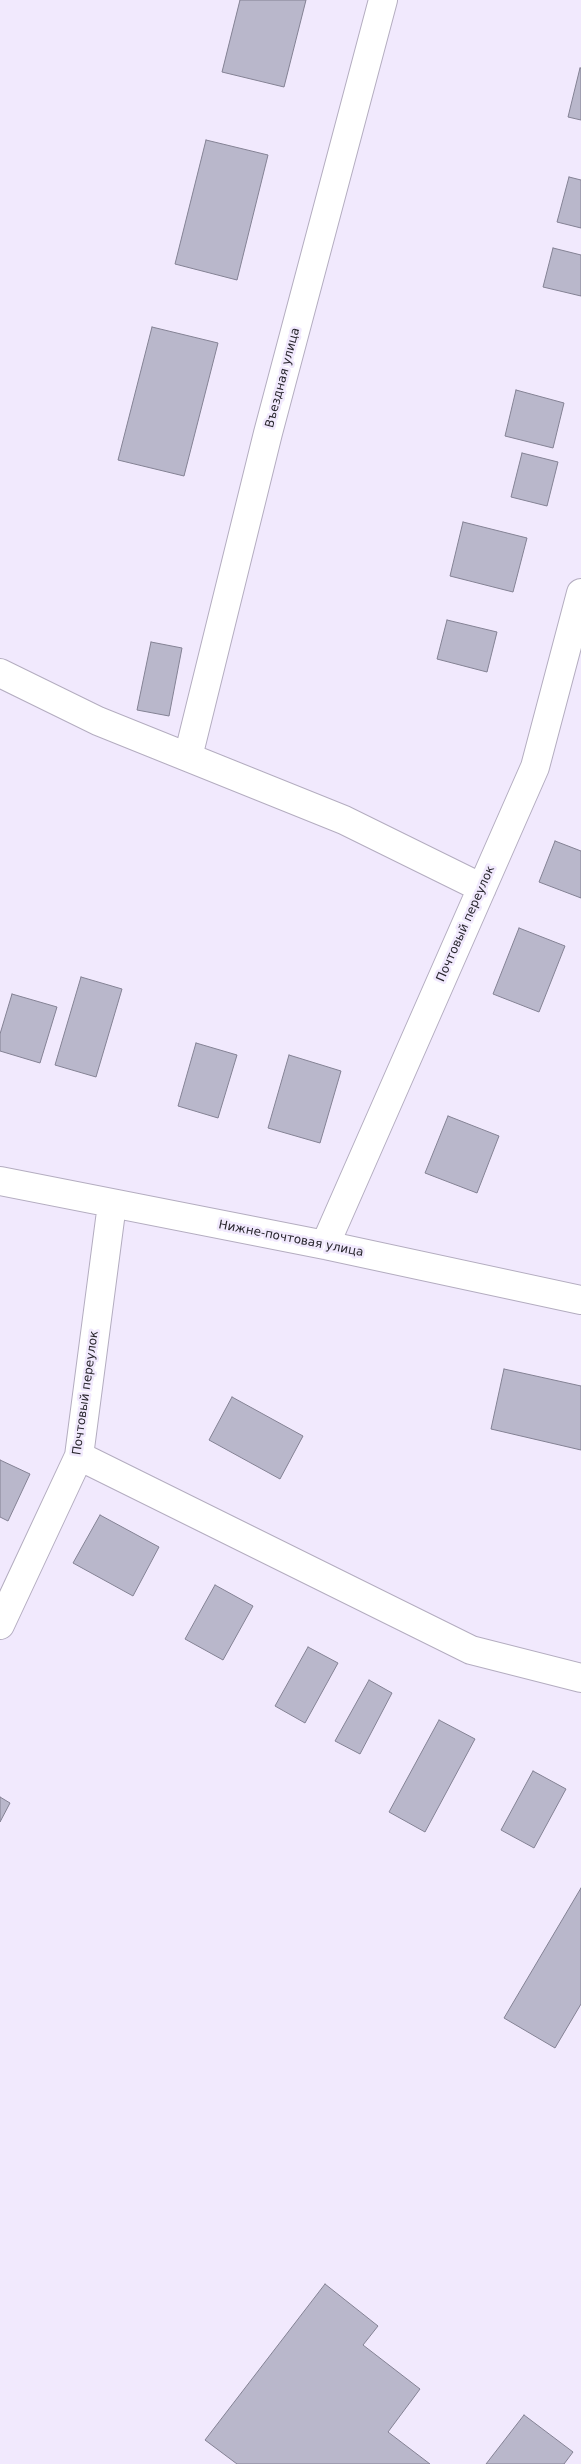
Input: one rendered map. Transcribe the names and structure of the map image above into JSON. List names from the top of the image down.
{
  "streets": {
    "street": ["Въездная улица", "Почтовый переулок", "Нижне-почтовая улица"]
  },
  "crossings": [
    ["Почтовый переулок", "Нижне-почтовая улица"]
  ]
}
